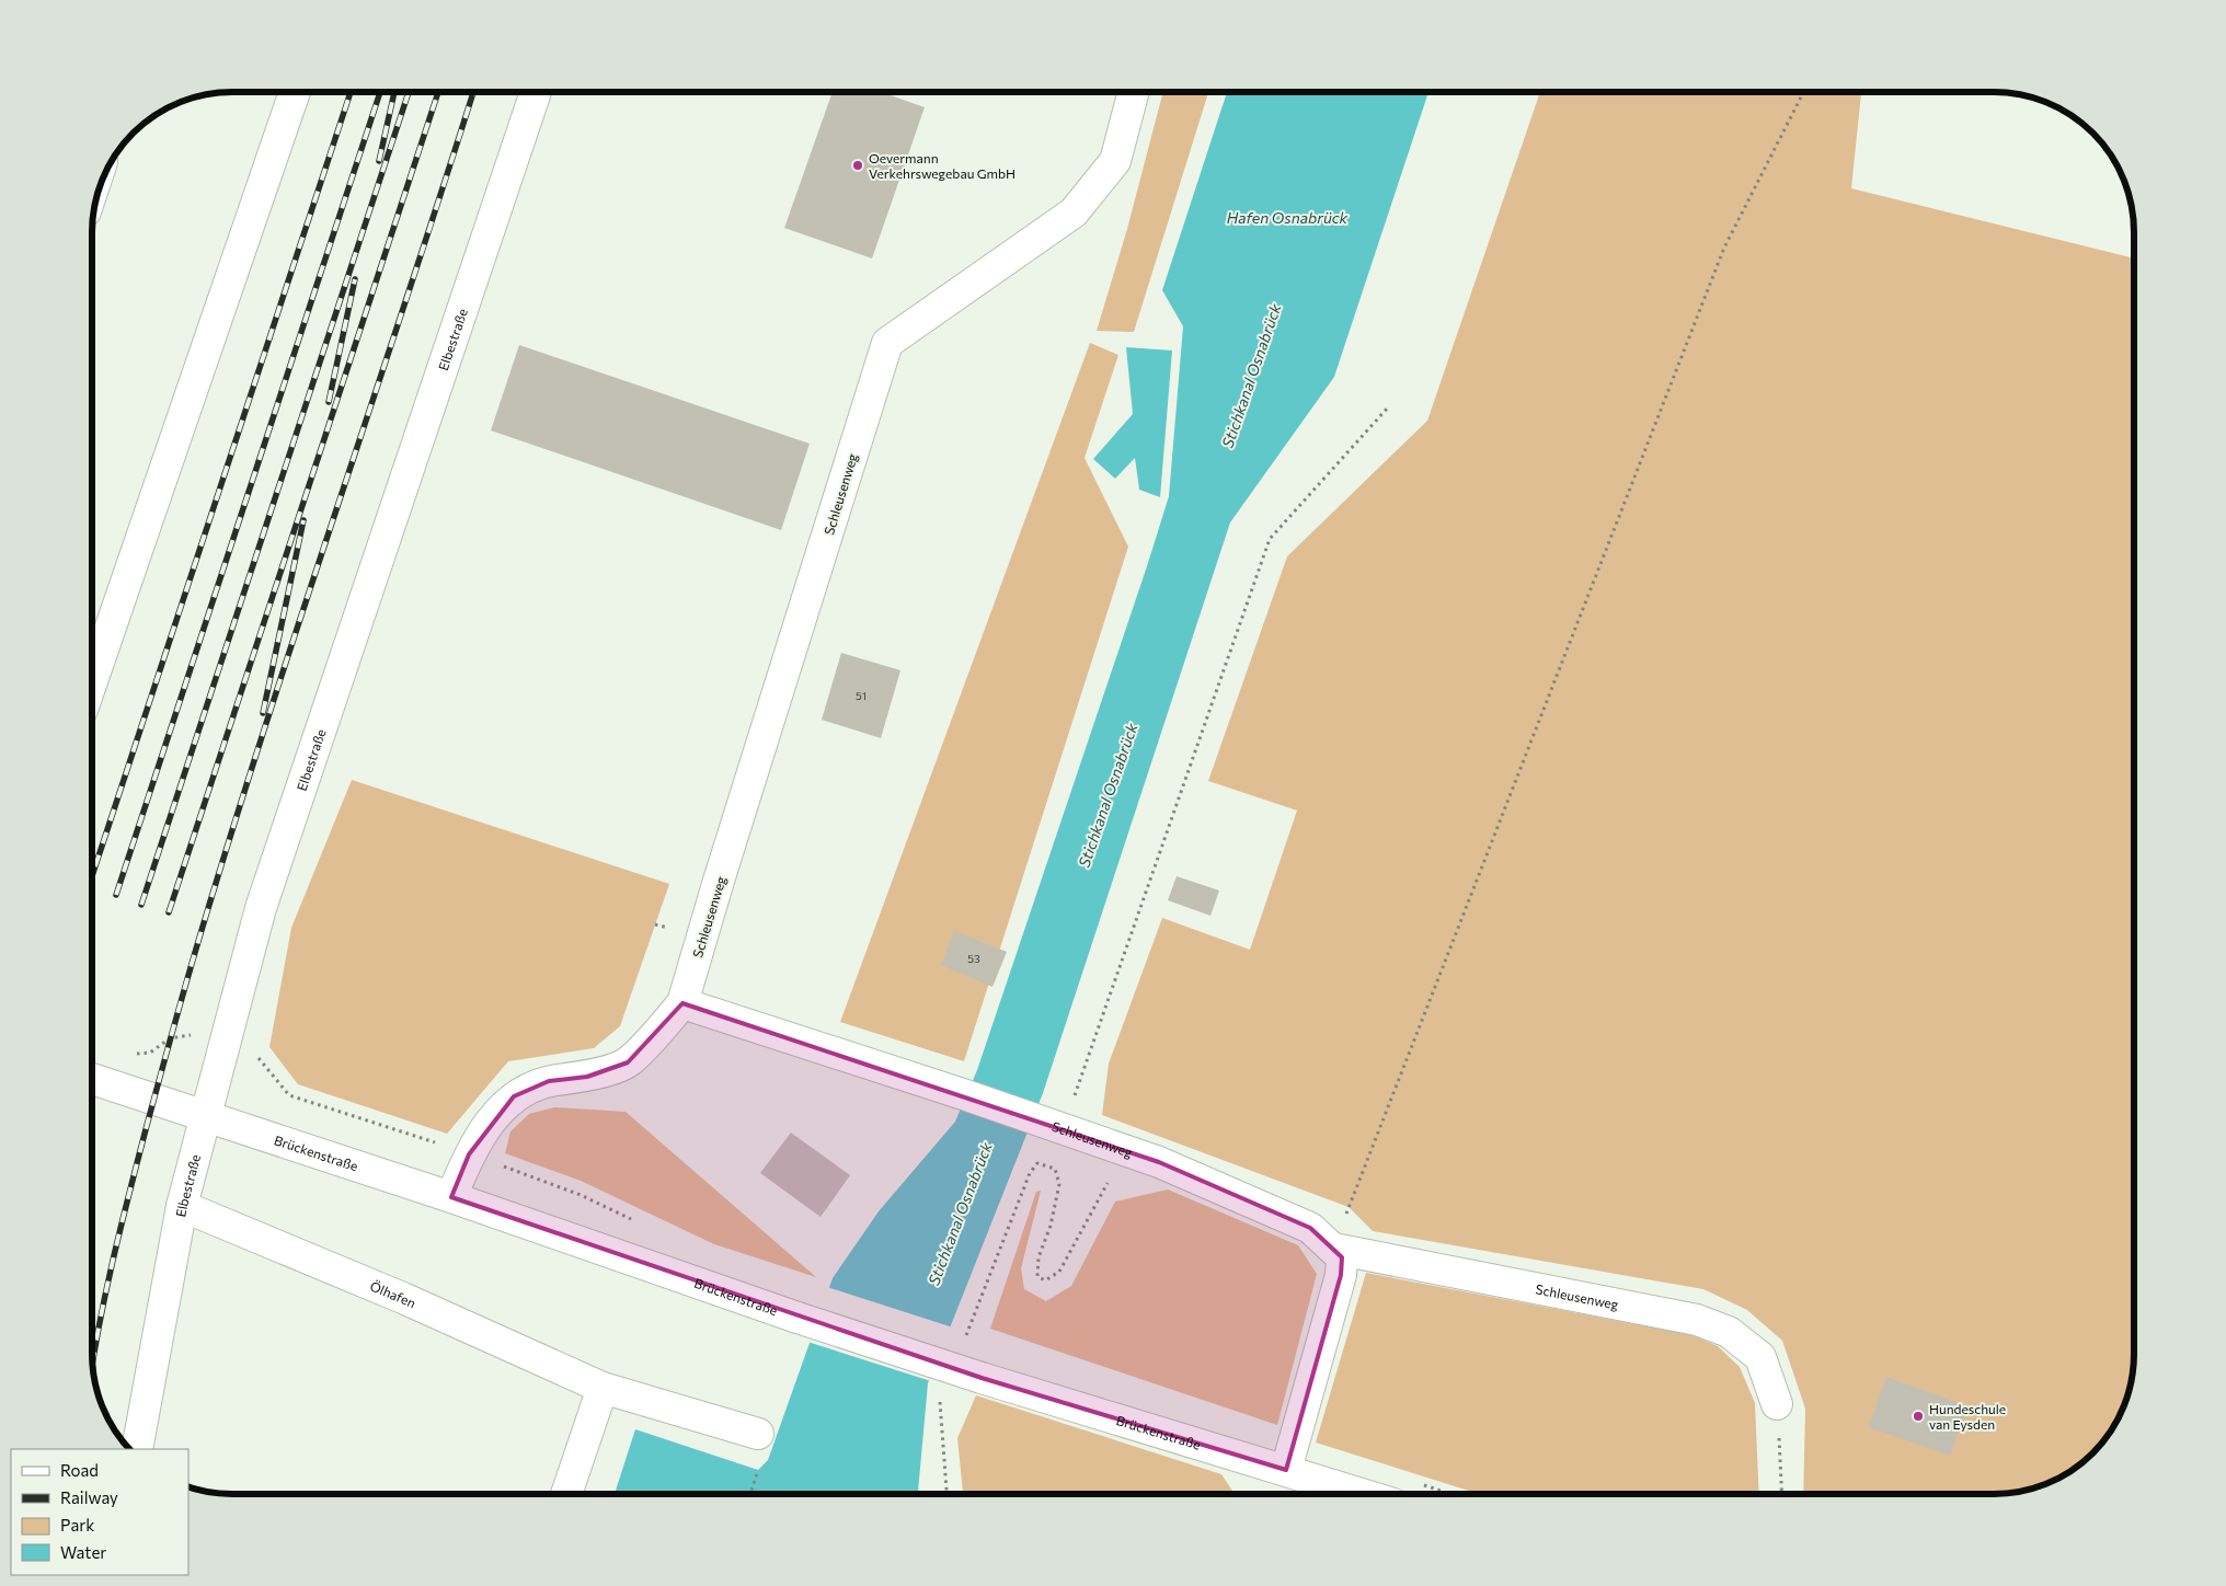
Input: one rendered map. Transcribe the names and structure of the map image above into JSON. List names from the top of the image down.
{
  "streets": {
    "street": [
      "Elbestraße",
      "Schleusenweg",
      "Brückenstraße",
      "Ölhafen"
    ]
  },
  "crossings": [
    ["Elbestraße", "Brückenstraße"],
    ["Elbestraße", "Ölhafen"],
    ["Schleusenweg", "Brückenstraße"]
  ],
  "water": ["Hafen Osnabrück", "Stichkanal Osnabrück"],
  "places": ["Oevermann Verkehrswegebau GmbH", "Hundeschule van Eysden"],
  "house_numbers": ["51", "53"],
  "legend": [
    "Road",
    "Railway",
    "Park",
    "Water"
  ]
}
